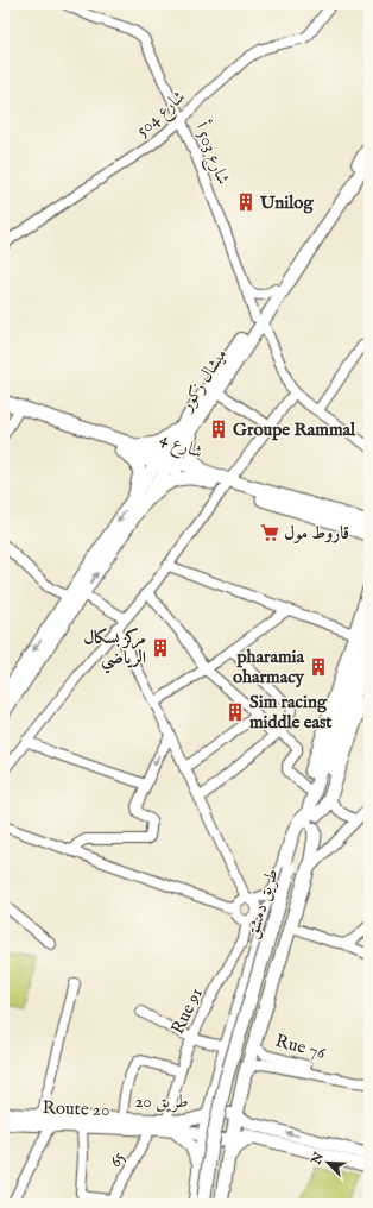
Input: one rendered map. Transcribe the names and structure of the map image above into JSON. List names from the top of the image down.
{
  "streets": {
    "highway": ["شارع 4", "طريق دمشق"],
    "main road": ["ميشال زكور", "طريق 20", "Route 20"],
    "street": [
      "شارع 504",
      "شارع 503 أ",
      "Rue 91",
      "Rue 76",
      "65"
    ]
  },
  "crossings": [
    ["شارع 504", "شارع 503 أ"],
    ["شارع 503 أ", "ميشال زكور"],
    ["ميشال زكور", "شارع 4"],
    ["Rue 91", "طريق 20"],
    ["طريق 20", "Route 20"],
    ["Route 20", "65"]
  ],
  "one_way": ["طريق 20"],
  "places": {
    "building": [
      "Unilog",
      "Groupe Rammal",
      "مركز بسكال الرياضي",
      "pharamia oharmacy",
      "Sim racing middle east"
    ],
    "supermarket": ["قاروط مول"]
  },
  "north": "top left"
}
